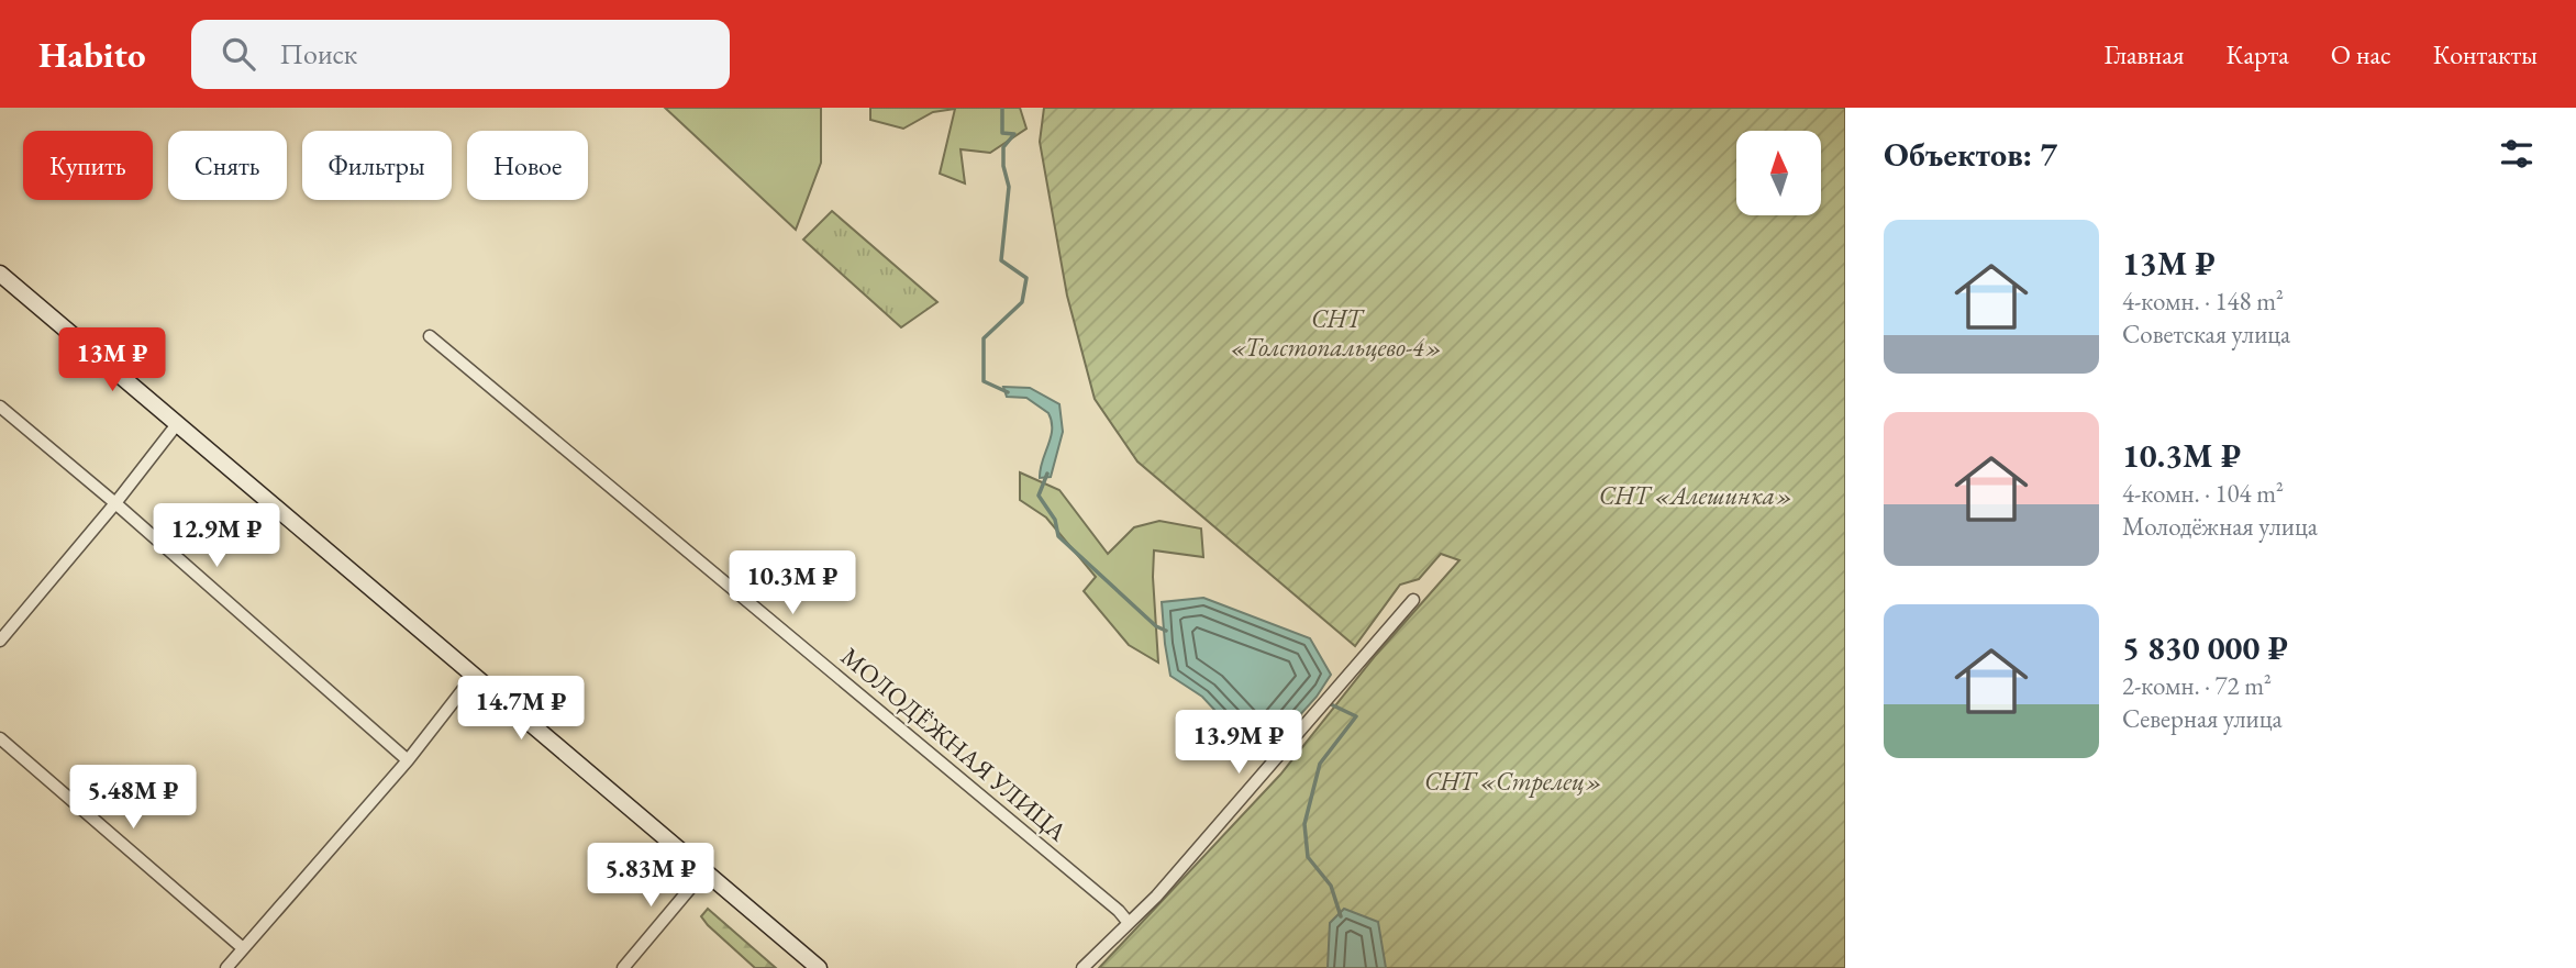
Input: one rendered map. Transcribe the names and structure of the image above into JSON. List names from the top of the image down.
{
  "streets": {
    "street": ["МОЛОДЁЖНАЯ УЛИЦА"]
  },
  "parks": ["СНТ «Толстопальцево-4»", "СНТ «Алешинка»", "СНТ «Стрелец»"],
  "north": "top",
  "page": {
    "header": "Habito",
    "search": "Поиск",
    "nav": [
      "Главная",
      "Карта",
      "О нас",
      "Контакты"
    ],
    "heading": "Объектов: 7",
    "chip": [
      "Купить",
      "Снять",
      "Фильтры",
      "Новое"
    ],
    "list": [
      {
        "name": "13M ₽",
        "note": "4-комн. · 148 m² · Советская улица"
      },
      {
        "name": "10.3M ₽",
        "note": "4-комн. · 104 m² · Молодёжная улица"
      },
      {
        "name": "5 830 000 ₽",
        "note": "2-комн. · 72 m² · Северная улица"
      }
    ],
    "price": [
      "13M ₽",
      "12.9M ₽",
      "10.3M ₽",
      "14.7M ₽",
      "13.9M ₽",
      "5.48M ₽",
      "5.83M ₽"
    ]
  }
}
